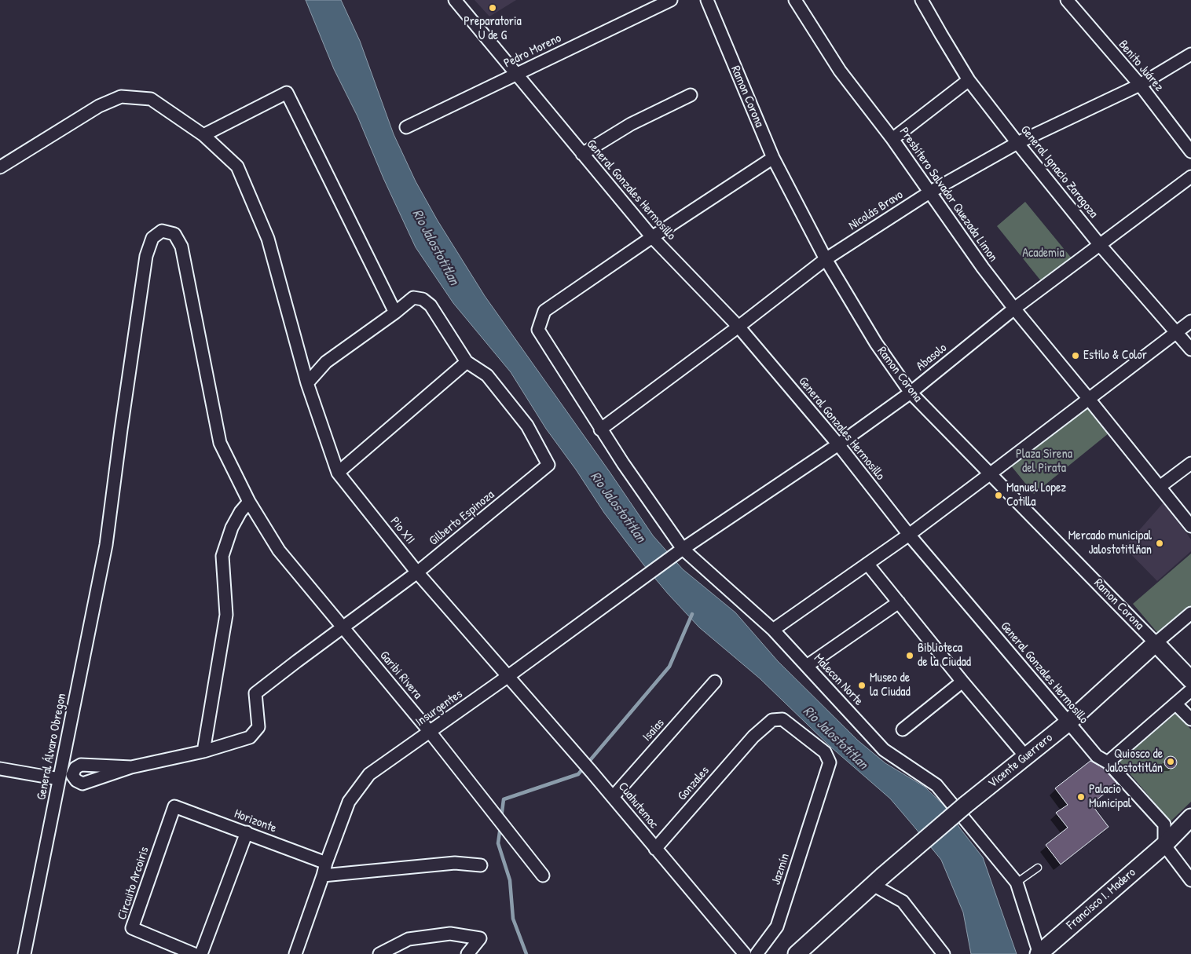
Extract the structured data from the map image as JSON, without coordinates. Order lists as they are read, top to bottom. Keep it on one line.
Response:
{"streets":{"street":["Pedro Moreno","Benito Juárez","Ramon Corona","General Ignacio Zaragoza","General Gonzales Hermosillo","Presbítero Salvador Quezada Limon","Nicolás Bravo","Abasolo","Gilberto Espinoza","Pio XII","Garibi Rivera","Malecon Norte","Insurgentes","Isaias","General Álvaro Obregon","Vicente Guerrero","Gonzales","Cuahutemoc","Horizonte","Jazmín","Circuito Arcoiris","Francisco I. Madero"]},"crossings":[["Pedro Moreno","General Gonzales Hermosillo"],["Benito Juárez","Nicolás Bravo"],["Ramon Corona","Nicolás Bravo"],["Ramon Corona","Abasolo"],["Ramon Corona","Malecon Norte"],["Ramon Corona","Vicente Guerrero"],["General Ignacio Zaragoza","Nicolás Bravo"],["General Ignacio Zaragoza","Abasolo"],["General Gonzales Hermosillo","Nicolás Bravo"],["General Gonzales Hermosillo","Abasolo"],["General Gonzales Hermosillo","Malecon Norte"],["General Gonzales Hermosillo","Vicente Guerrero"],["General Gonzales Hermosillo","Francisco I. Madero"],["Presbítero Salvador Quezada Limon","Nicolás Bravo"],["Presbítero Salvador Quezada Limon","Abasolo"],["Nicolás Bravo","Malecon Norte"],["Abasolo","Malecon Norte"],["Abasolo","Insurgentes"],["Gilberto Espinoza","Pio XII"],["Gilberto Espinoza","Garibi Rivera"],["Pio XII","Insurgentes"],["Pio XII","Cuahutemoc"],["Garibi Rivera","Insurgentes"],["Garibi Rivera","General Álvaro Obregon"],["Malecon Norte","Insurgentes"],["Malecon Norte","Francisco I. Madero"],["Insurgentes","Cuahutemoc"],["Insurgentes","Horizonte"],["Isaias","Cuahutemoc"],["Gonzales","Cuahutemoc"],["Gonzales","Jazmín"],["Horizonte","Circuito Arcoiris"]],"water":["Rio Jalostotitlan"],"parks":["Academia","Plaza Sirena del Pirata"],"places":["Preparatoria U de G","Estilo & Color","Manuel Lopez Cotilla","Mercado municipal Jalostotitlñan","Biblioteca de la Ciudad","Museo de la Ciudad","Quiosco de Jalostotitlán","Palacio Municipal"]}
